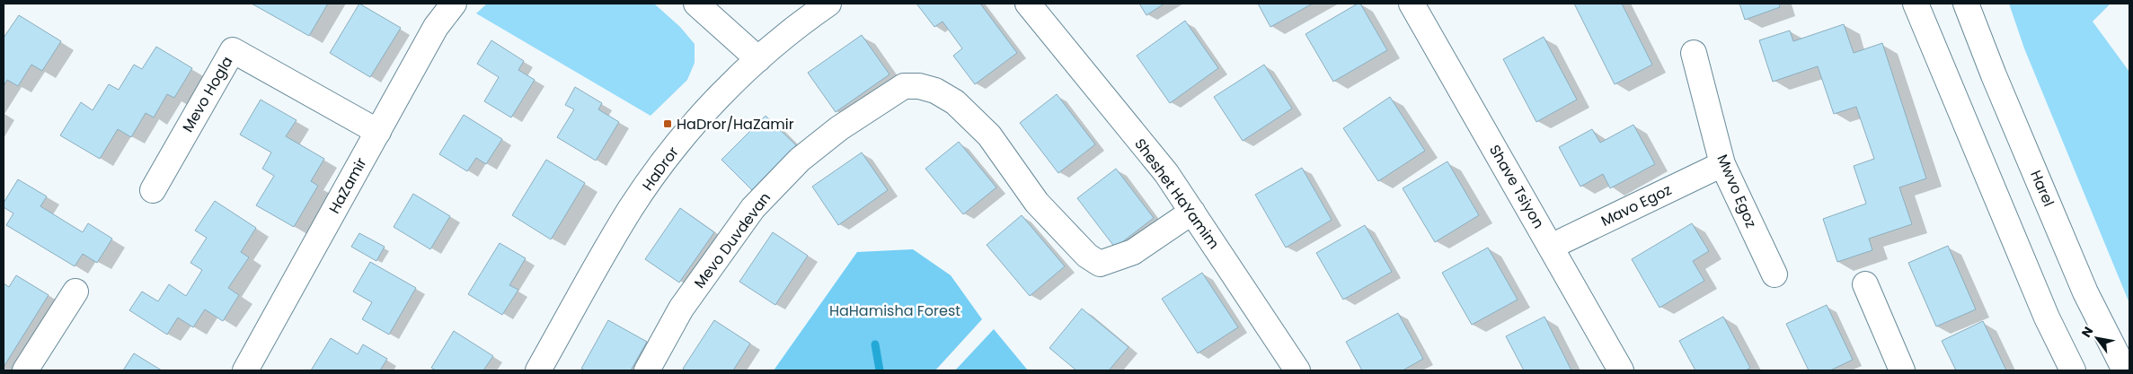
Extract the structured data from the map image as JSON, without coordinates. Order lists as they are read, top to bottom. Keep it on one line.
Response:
{"streets":{"street":["Mevo Hogla","HaDror","HaZamir","Shave Tsiyon","Harel","Mwvo Egoz","Sheshet HaYamim","Mavo Egoz","Mevo Duvdevan"]},"crossings":[["Mevo Hogla","HaZamir"],["Shave Tsiyon","Mavo Egoz"],["Mwvo Egoz","Mavo Egoz"],["Sheshet HaYamim","Mevo Duvdevan"]],"parks":["HaHamisha Forest"],"places":{"transit":["HaDror/HaZamir"]},"north":"top left"}
